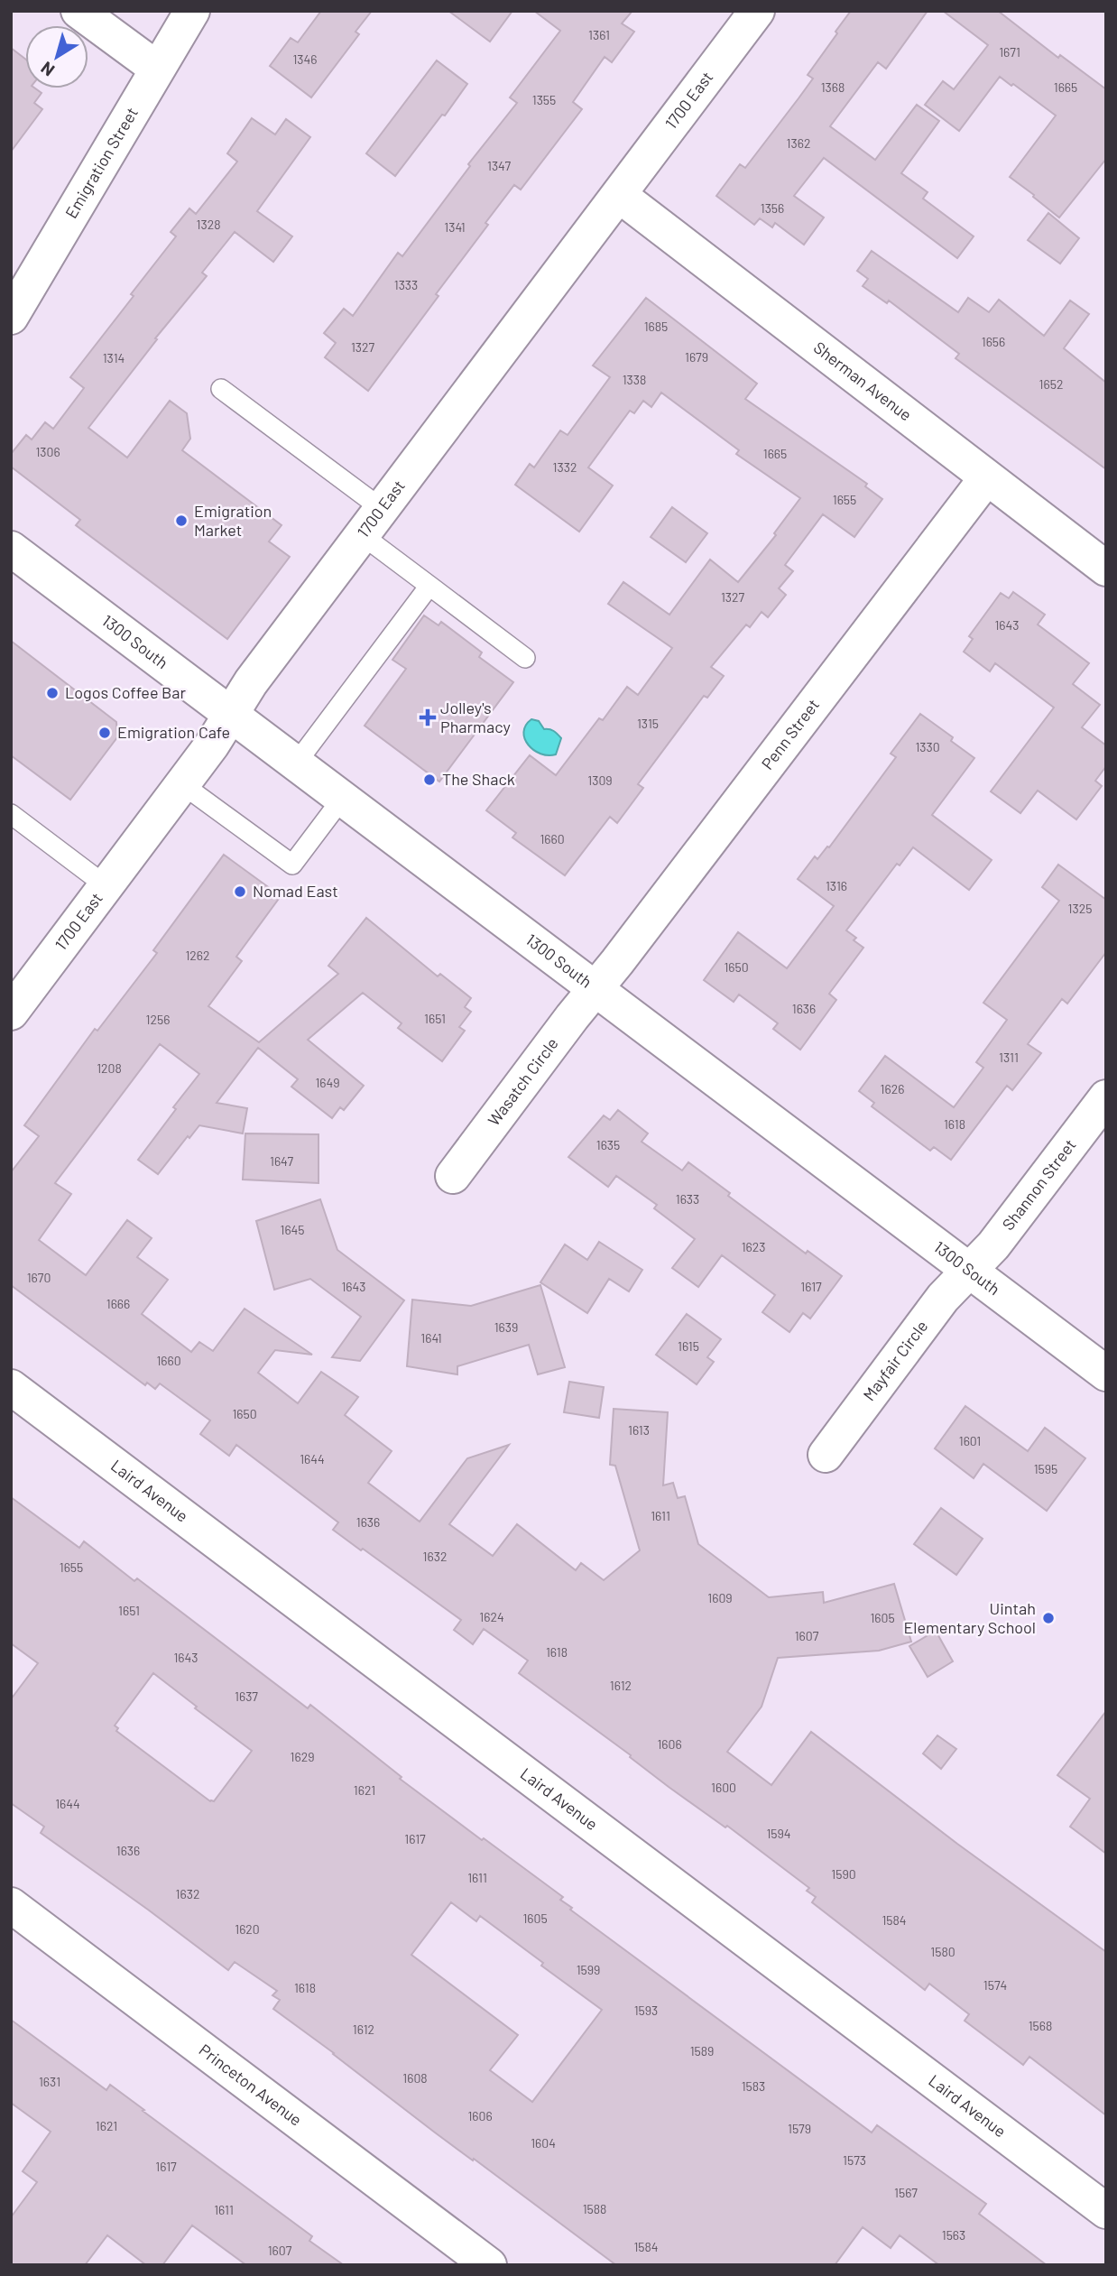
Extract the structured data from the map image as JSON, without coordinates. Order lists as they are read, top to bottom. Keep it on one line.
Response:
{"streets":{"street":["1700 East","Emigration Street","Sherman Avenue","1300 South","Penn Street","Wasatch Circle","Shannon Street","Mayfair Circle","Laird Avenue","Princeton Avenue"]},"crossings":[["1700 East","Sherman Avenue"],["1700 East","1300 South"],["Sherman Avenue","Penn Street"],["1300 South","Penn Street"],["1300 South","Wasatch Circle"],["1300 South","Shannon Street"],["1300 South","Mayfair Circle"],["Penn Street","Wasatch Circle"],["Shannon Street","Mayfair Circle"]],"places":{"other":["Emigration Market","Logos Coffee Bar","Emigration Cafe","The Shack","Nomad East","Uintah Elementary School"],"health":["Jolley's Pharmacy"]},"house_numbers":["1361","1671","1346","1368","1665","1355","1362","1347","1356","1328","1341","1333","1685","1656","1327","1679","1314","1338","1652","1306","1665","1332","1655","1327","1643","1315","1330","1309","1660","1316","1325","1262","1650","1636","1651","1256","1311","1208","1649","1626","1618","1635","1647","1633","1645","1623","1670","1643","1617","1666","1639","1641","1615","1660","1650","1613","1601","1644","1595","1611","1636","1632","1655","1609","1651","1624","1605","1607","1618","1643","1612","1637","1606","1629","1600","1621","1644","1594","1617","1636","1590","1611","1632","1605","1584","1620","1580","1599","1574","1618","1593","1568","1612","1589","1608","1631","1583","1606","1621","1579","1604","1573","1617","1567","1588","1611","1563","1584","1607"],"north":"bottom left"}
